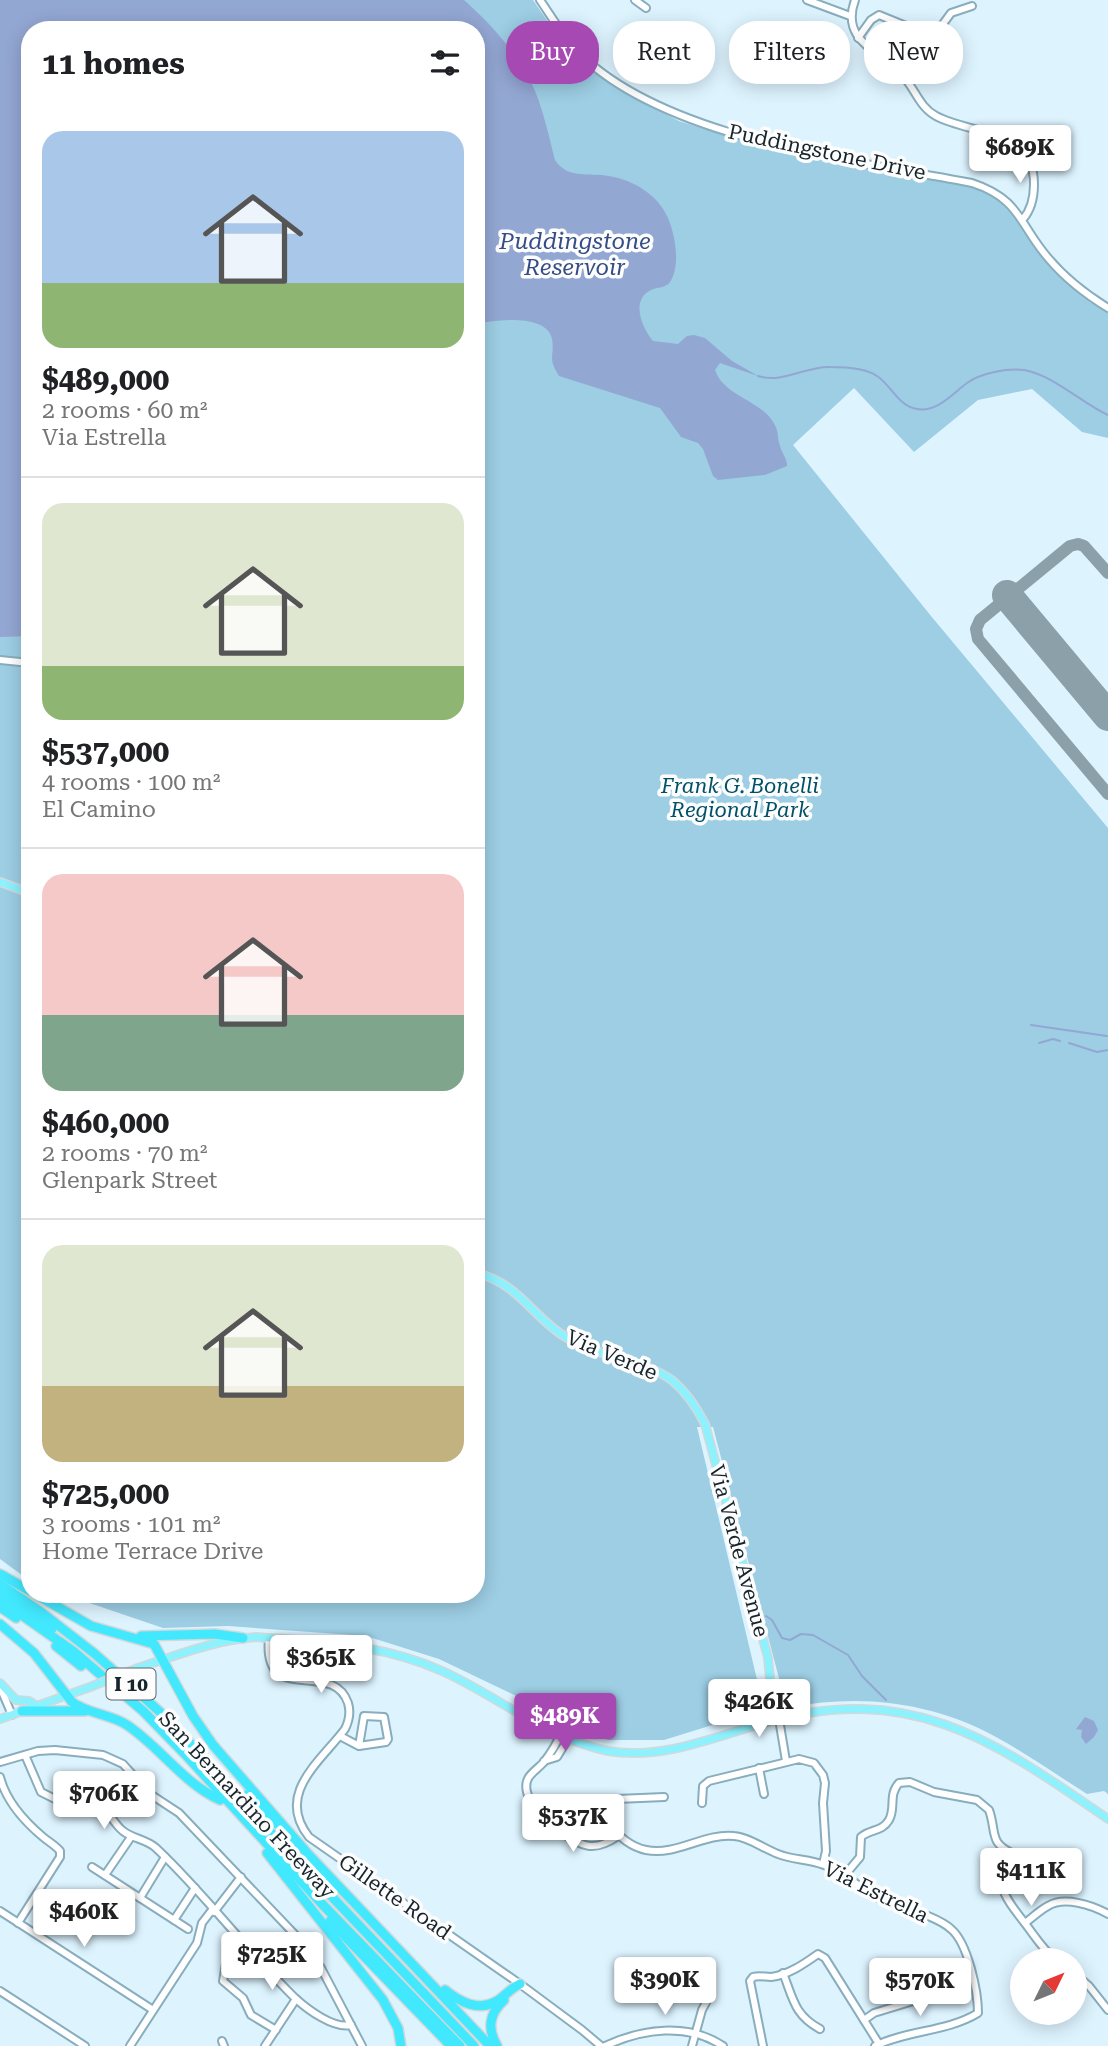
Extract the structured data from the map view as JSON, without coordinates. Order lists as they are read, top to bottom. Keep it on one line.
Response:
{"streets":{"highway":["I 10","San Bernardino Freeway"],"main road":["Via Verde","Via Verde Avenue"],"street":["Puddingstone Drive","Via Estrella","Gillette Road"]},"crossings":[["Via Verde","Via Verde Avenue"]],"water":["Puddingstone Reservoir"],"parks":["Frank G. Bonelli Regional Park"],"north":"top right","page":{"chip":["Buy","Rent","Filters","New"],"heading":"11 homes","list":[{"name":"$489,000","note":"2 rooms · 60 m² · Via Estrella"},{"name":"$537,000","note":"4 rooms · 100 m² · El Camino"},{"name":"$460,000","note":"2 rooms · 70 m² · Glenpark Street"},{"name":"$725,000","note":"3 rooms · 101 m² · Home Terrace Drive"}],"price":["$689K","$365K","$426K","$489K","$706K","$537K","$411K","$460K","$725K","$390K","$570K"]}}
